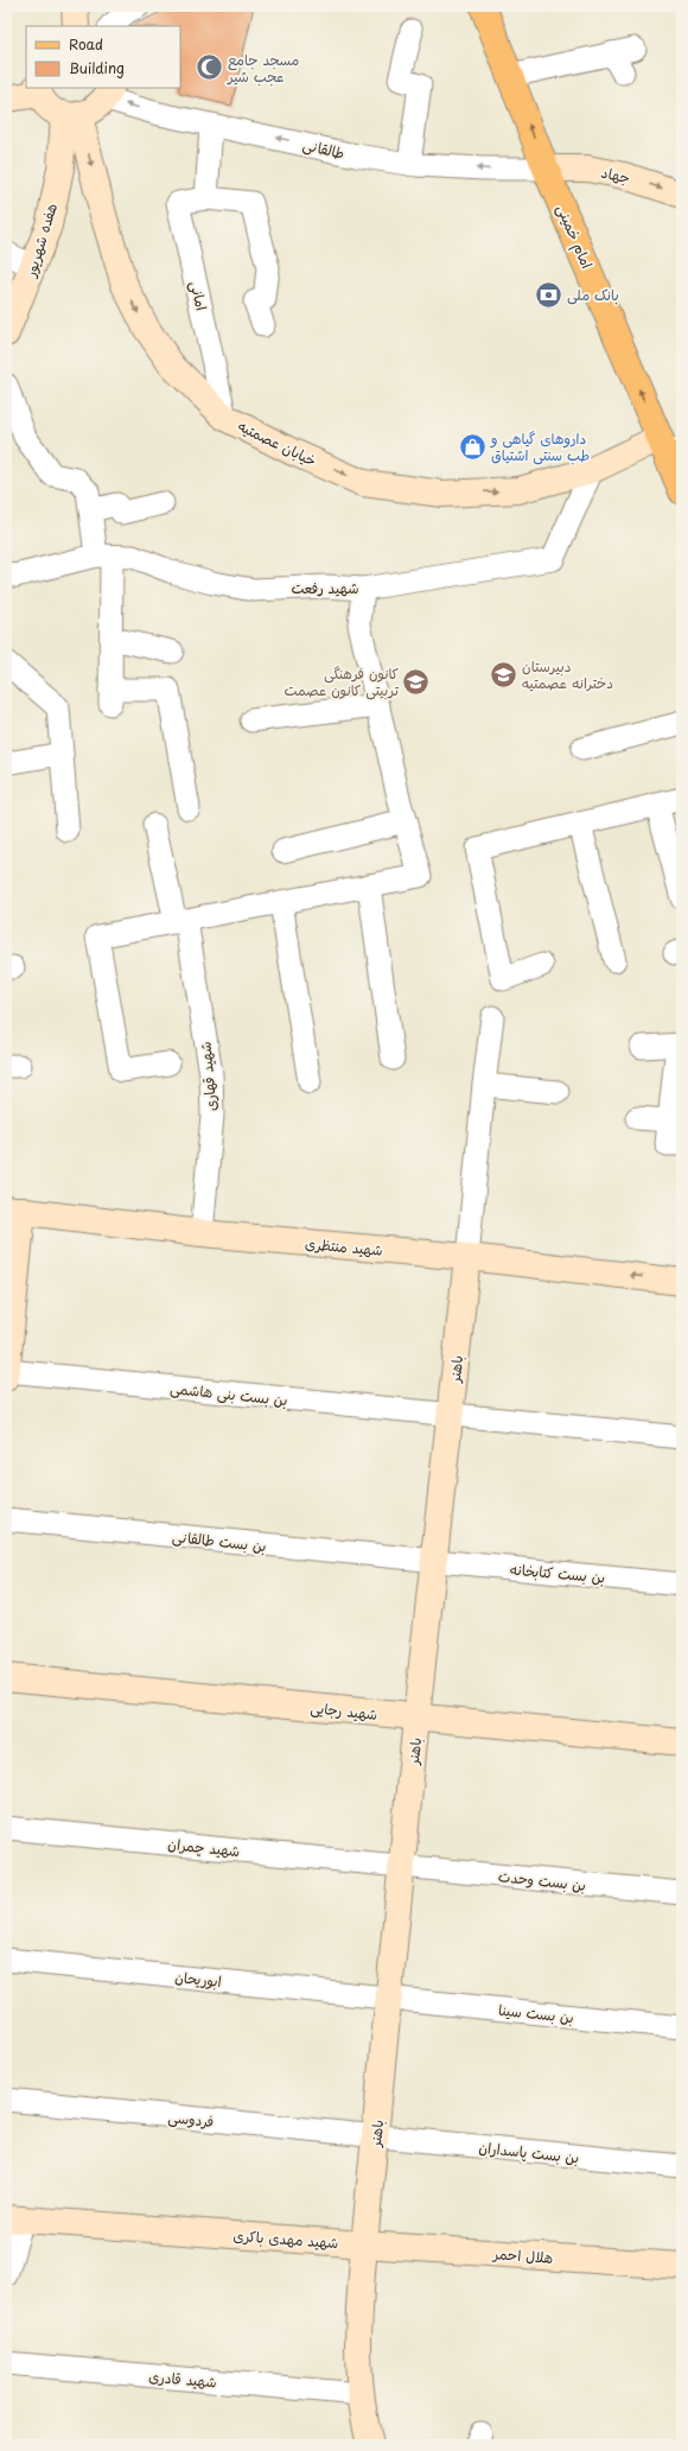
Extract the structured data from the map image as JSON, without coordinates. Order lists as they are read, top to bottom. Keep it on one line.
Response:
{"streets":{"main road":["امام خمینی"],"street":["طالقانی","جهاد","هفده شهریور","امانی","خیابان عصمتیه","شهید رفعت","شهید قهاری","شهید منتظری","باهنر","بن بست بنی هاشمی","بن بست طالقانی","بن بست کتابخانه","شهید رجایی","شهید چمران","بن بست وحدت","ابوریحان","بن بست سینا","فردوسی","بن بست پاسداران","شهید مهدی باکری","هلال احمر","شهید قادری"]},"crossings":[["طالقانی","جهاد"],["طالقانی","امام خمینی"],["جهاد","امام خمینی"],["امام خمینی","خیابان عصمتیه"],["هفده شهریور","خیابان عصمتیه"],["امانی","خیابان عصمتیه"],["خیابان عصمتیه","شهید رفعت"],["شهید قهاری","شهید منتظری"],["شهید منتظری","باهنر"],["باهنر","بن بست بنی هاشمی"],["باهنر","بن بست طالقانی"],["باهنر","بن بست کتابخانه"],["باهنر","شهید رجایی"],["باهنر","شهید چمران"],["باهنر","بن بست وحدت"],["باهنر","ابوریحان"],["باهنر","بن بست سینا"],["باهنر","فردوسی"],["باهنر","بن بست پاسداران"],["باهنر","شهید مهدی باکری"],["باهنر","هلال احمر"],["بن بست طالقانی","بن بست کتابخانه"],["شهید چمران","بن بست وحدت"],["ابوریحان","بن بست سینا"],["فردوسی","بن بست پاسداران"],["شهید مهدی باکری","هلال احمر"]],"one_way":["طالقانی","جهاد","امام خمینی","خیابان عصمتیه"],"places":{"mosque":["مسجد جامع عجب شیر"],"bank":["بانک ملی"],"shop":["داروهای گیاهی و طب سنتی اشتیاق"],"school or university":["دبیرستان دخترانه عصمتیه","کانون فرهنگی تربیتی کانون عصمت"]},"legend":["Road","Building"]}
